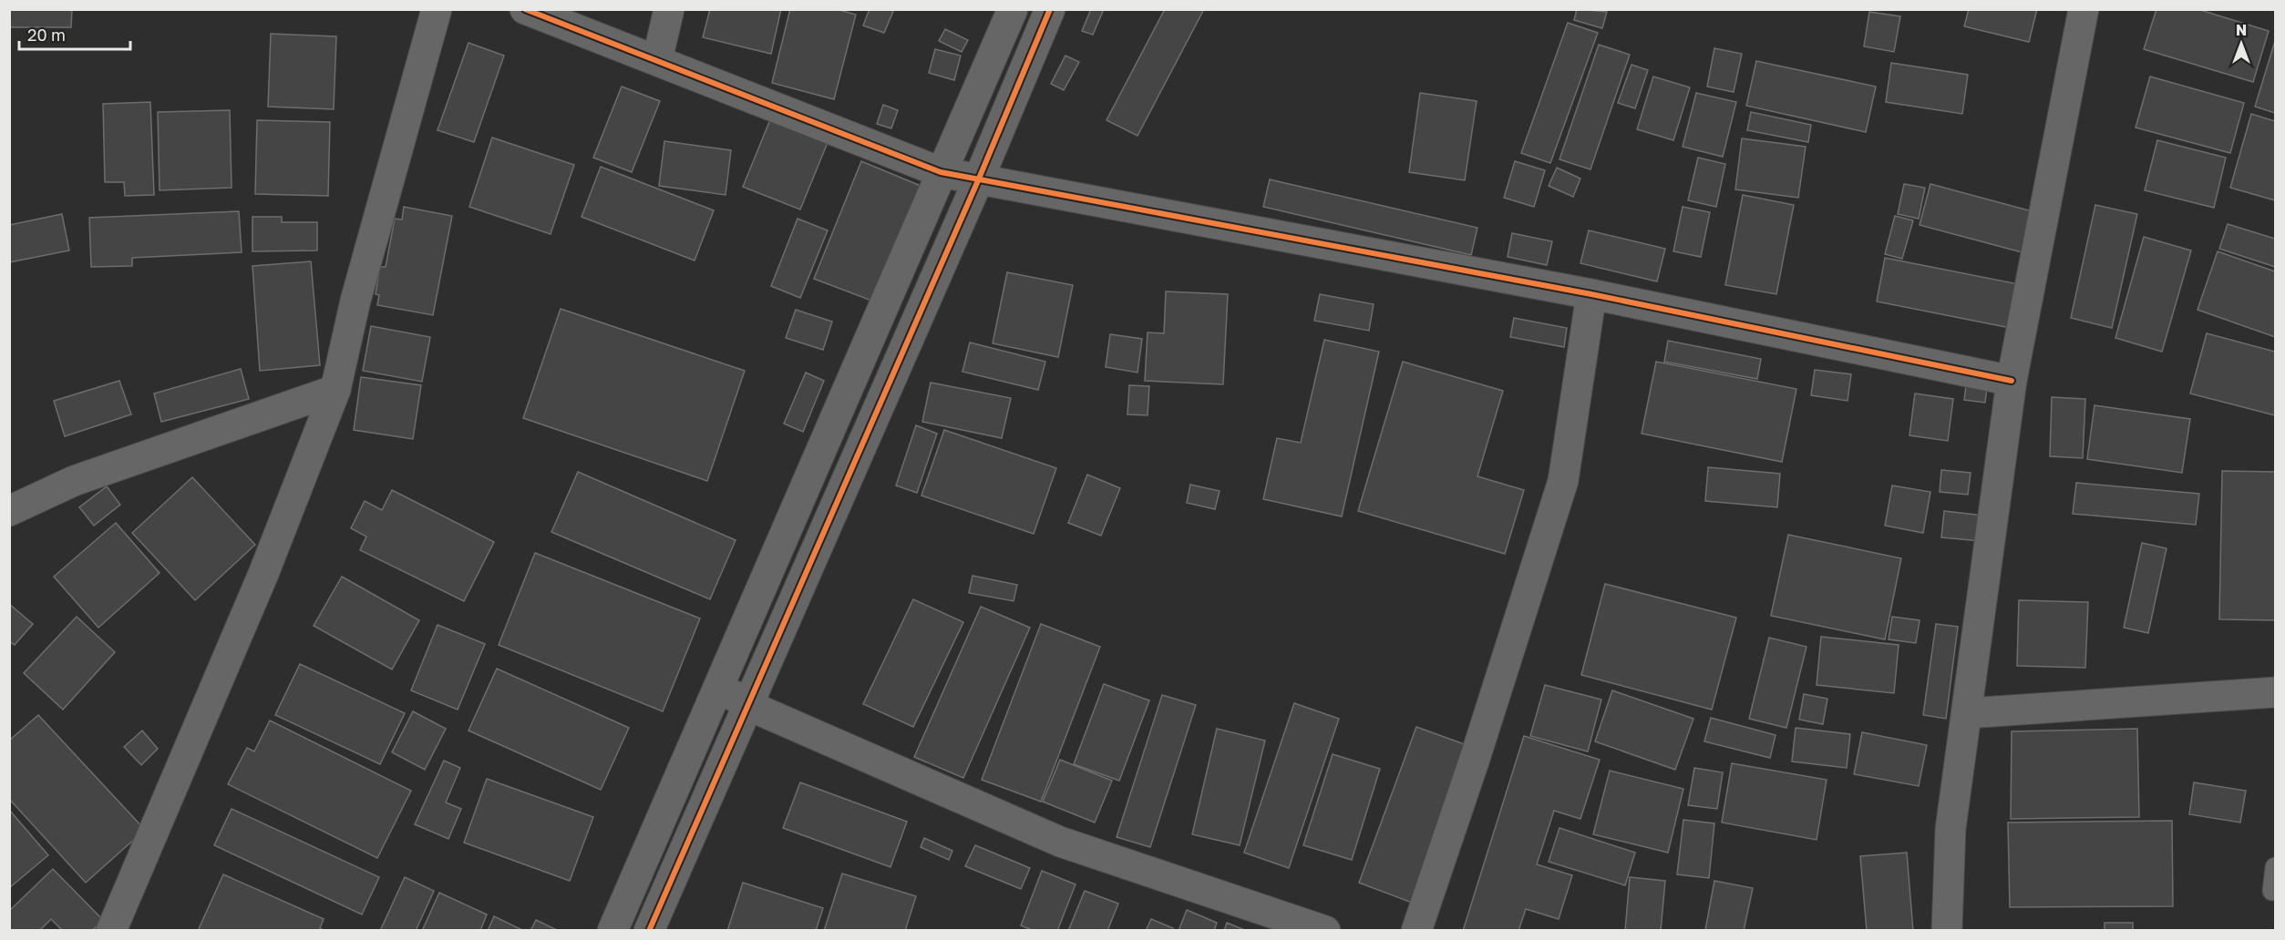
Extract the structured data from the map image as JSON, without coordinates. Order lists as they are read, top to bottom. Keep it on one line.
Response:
{"scale_bar":"20 m","north":"top"}
